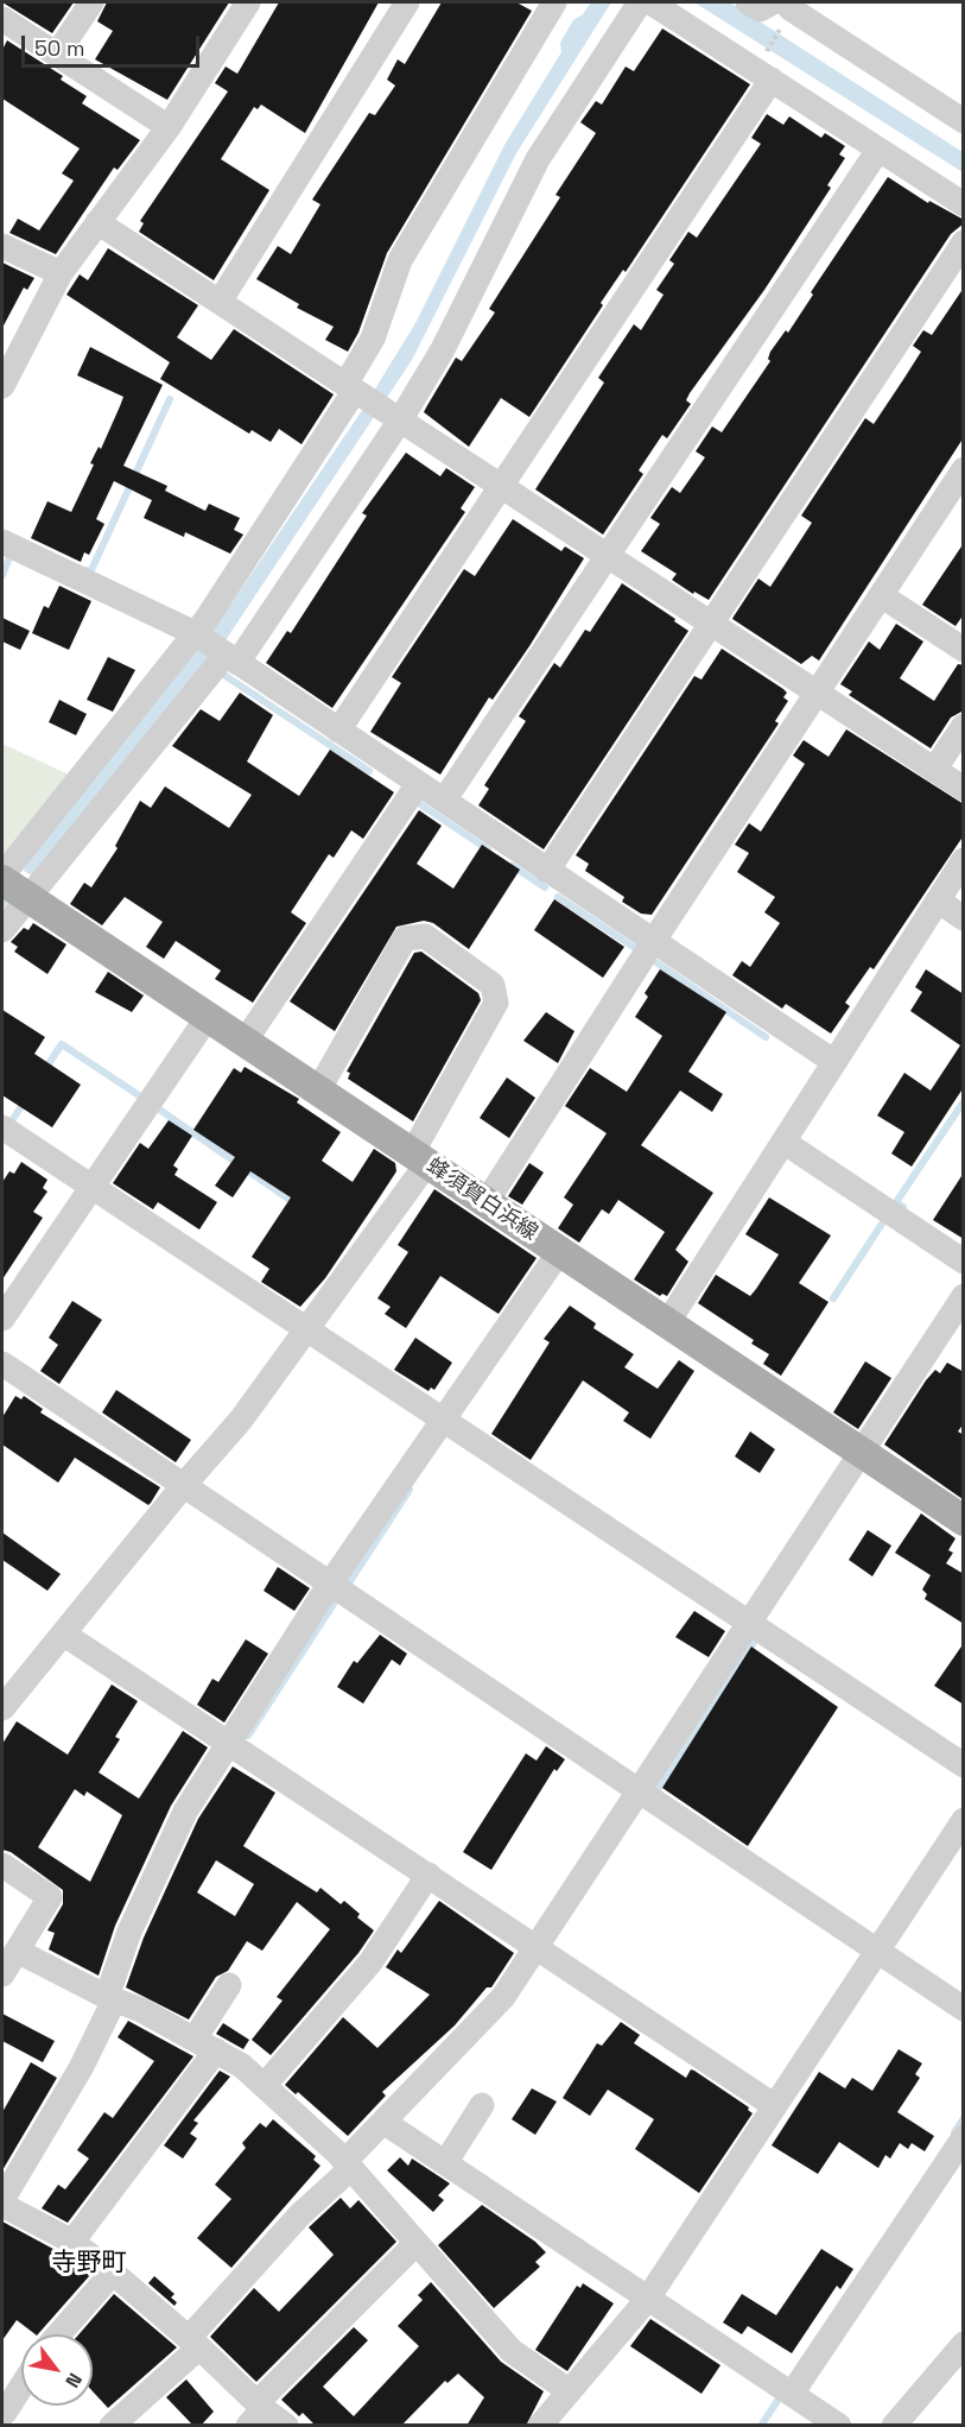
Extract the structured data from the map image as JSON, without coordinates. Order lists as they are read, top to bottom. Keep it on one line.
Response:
{"streets":{"main road":["蜂須賀白浜線"]},"districts":["寺野町"],"scale_bar":"50 m","north":"bottom right"}
